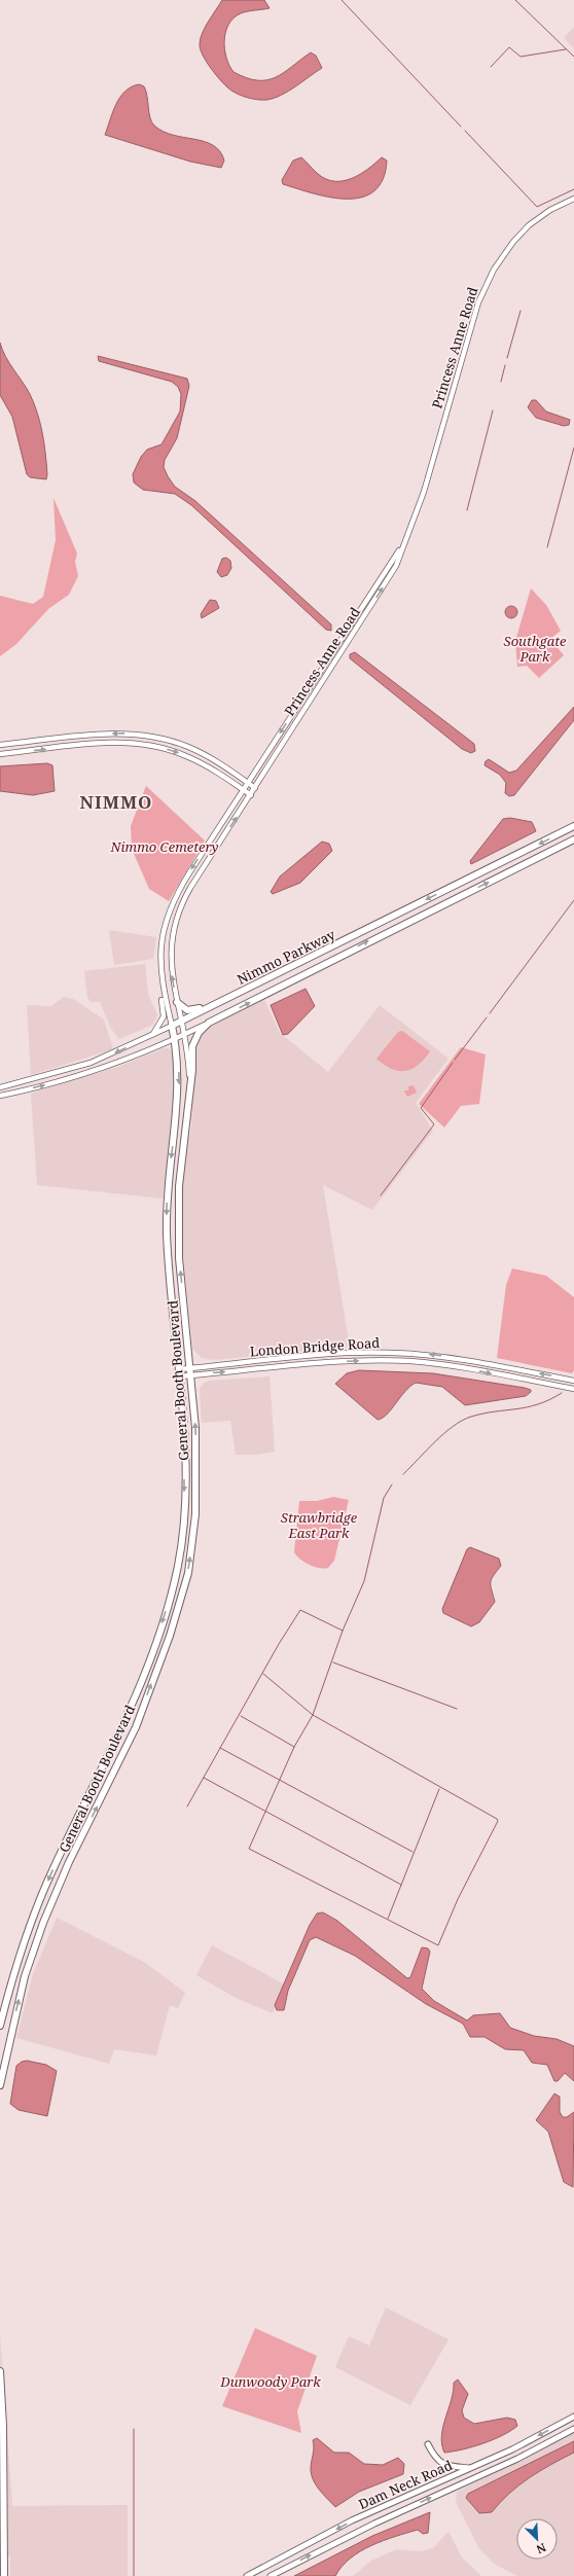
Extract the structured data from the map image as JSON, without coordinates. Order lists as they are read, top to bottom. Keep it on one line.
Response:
{"streets":{"highway":["Nimmo Parkway","General Booth Boulevard"],"main road":["Princess Anne Road","London Bridge Road","Dam Neck Road"]},"crossings":[["Princess Anne Road","General Booth Boulevard"],["Nimmo Parkway","General Booth Boulevard"],["London Bridge Road","General Booth Boulevard"]],"districts":["NIMMO"],"parks":["Southgate Park","Nimmo Cemetery","Strawbridge East Park","Dunwoody Park"],"north":"bottom right"}
